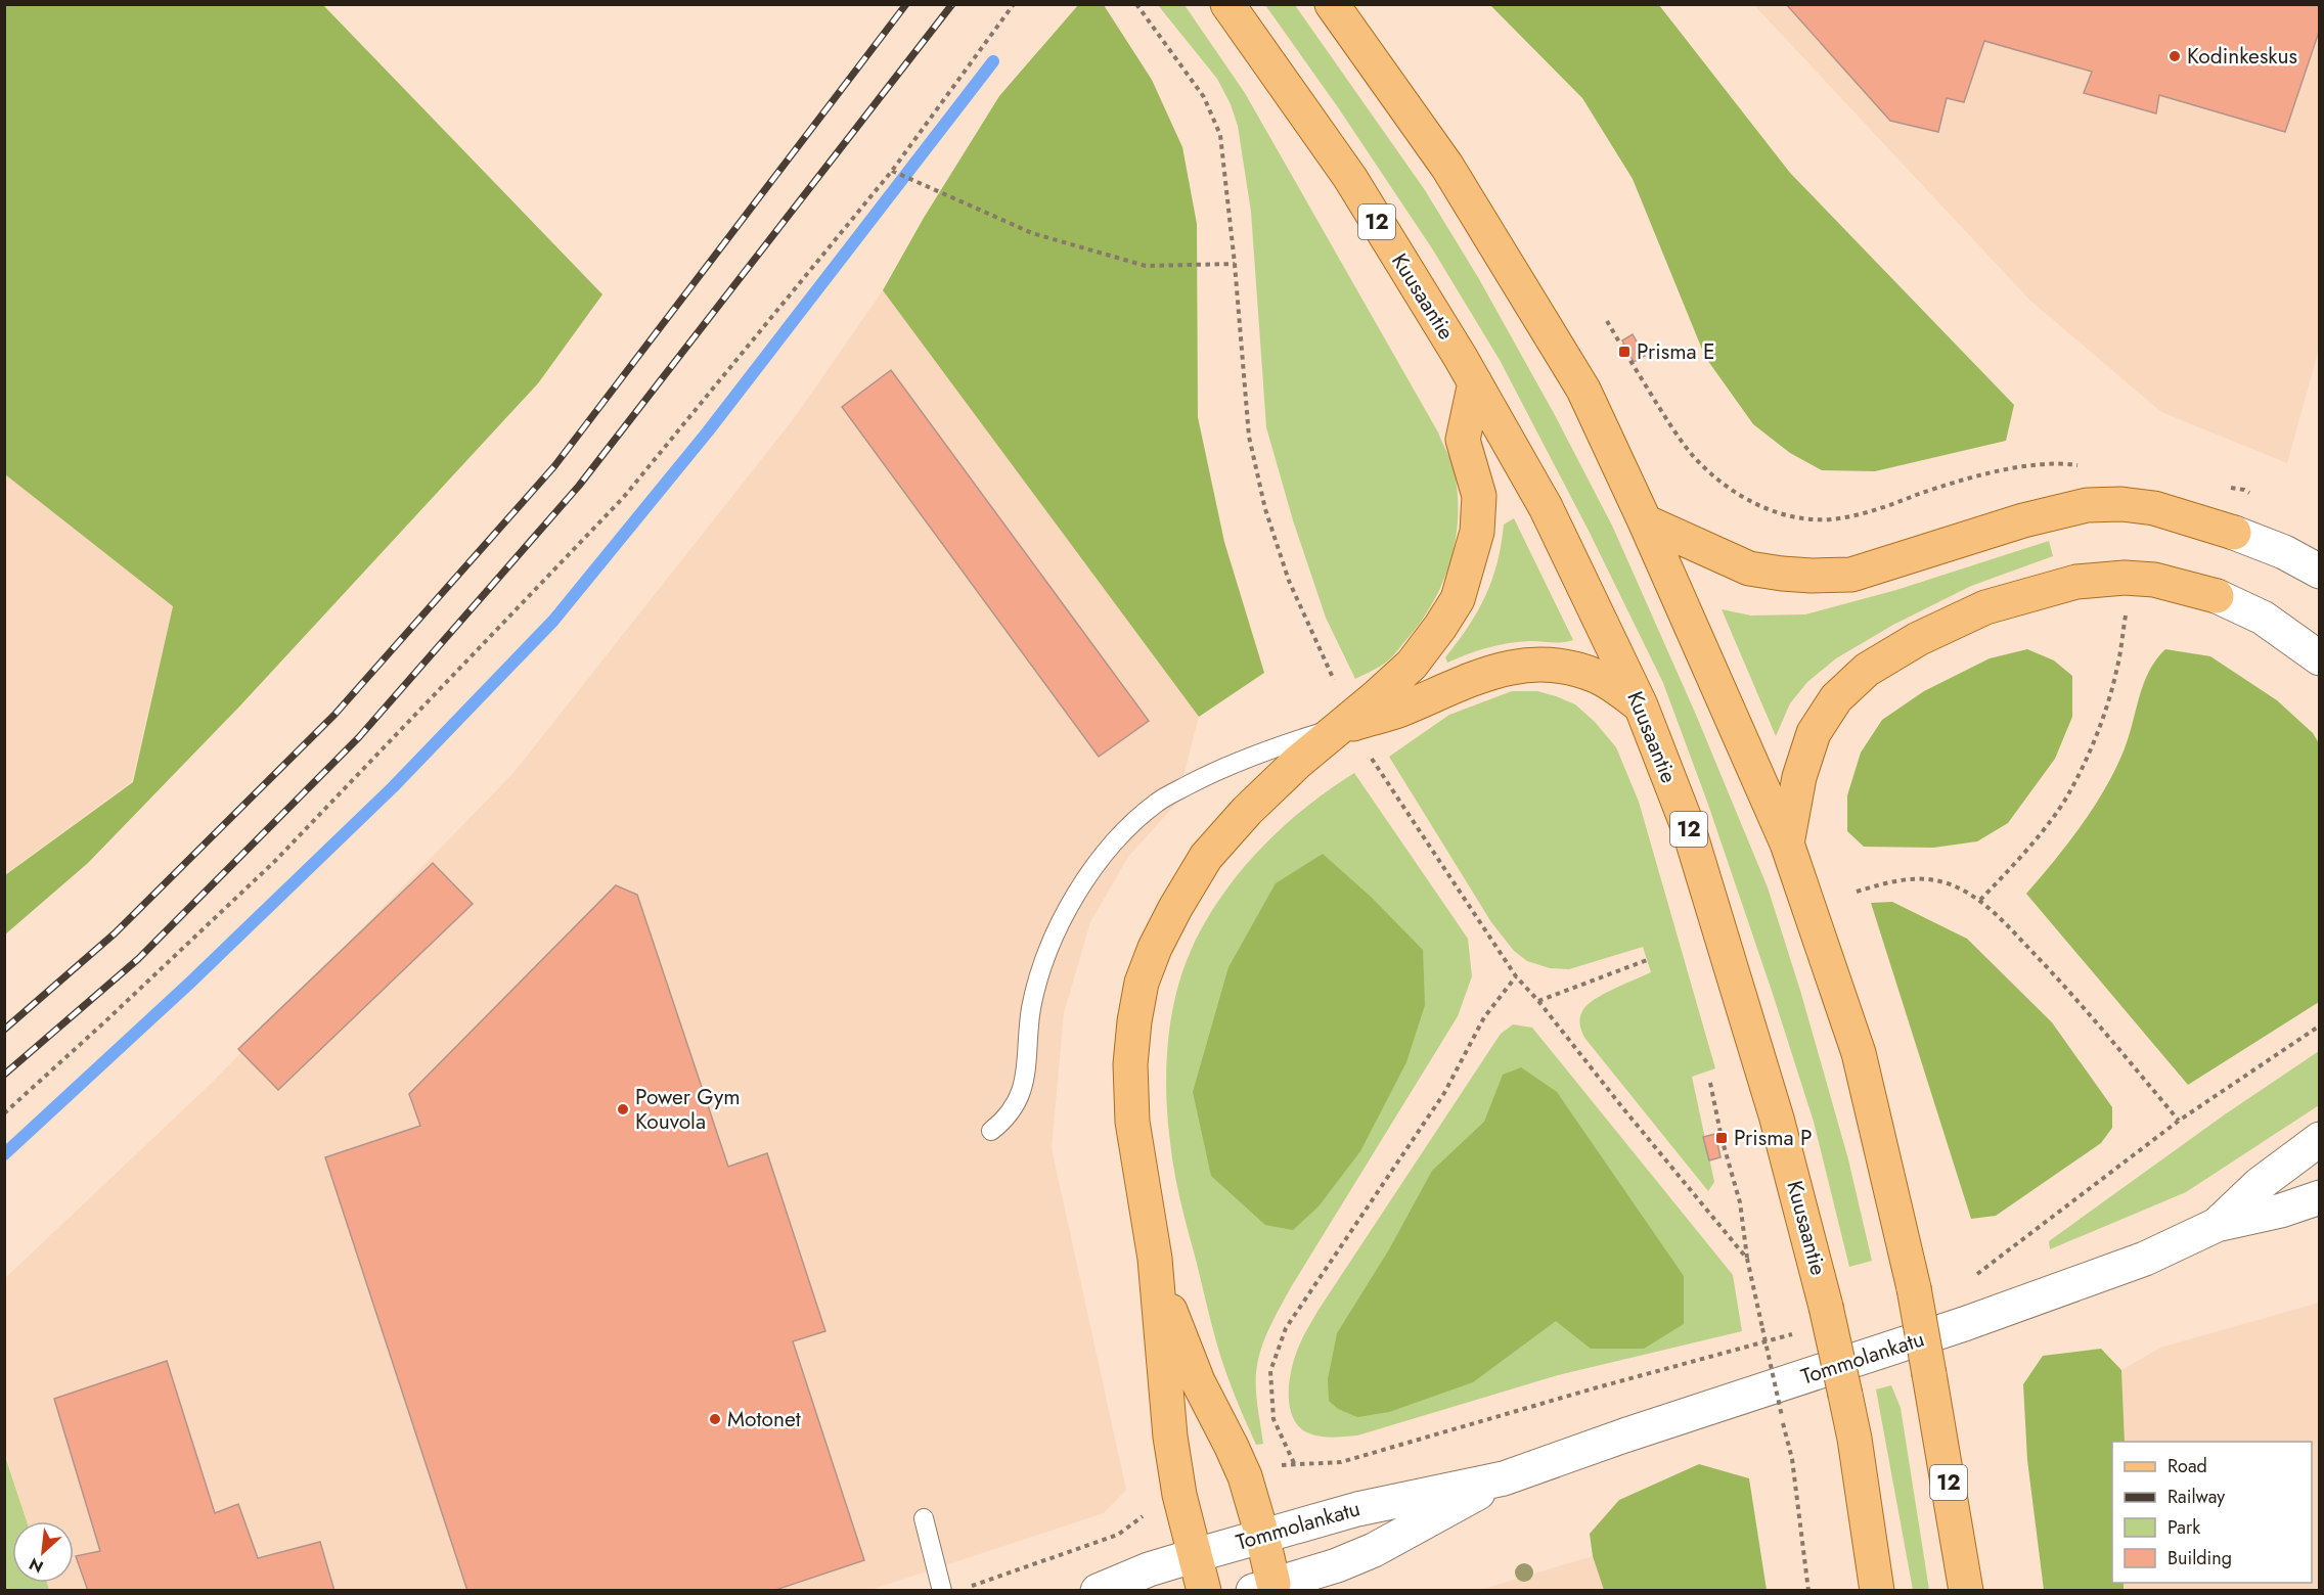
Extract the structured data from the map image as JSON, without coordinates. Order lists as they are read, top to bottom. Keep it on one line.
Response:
{"streets":{"main road":["12","Kuusaantie"],"street":["Tommolankatu"]},"places":{"other":["Kodinkeskus","Power Gym Kouvola","Motonet"],"transit":["Prisma E","Prisma P"]},"legend":["Road","Railway","Park","Building"],"north":"bottom left"}
